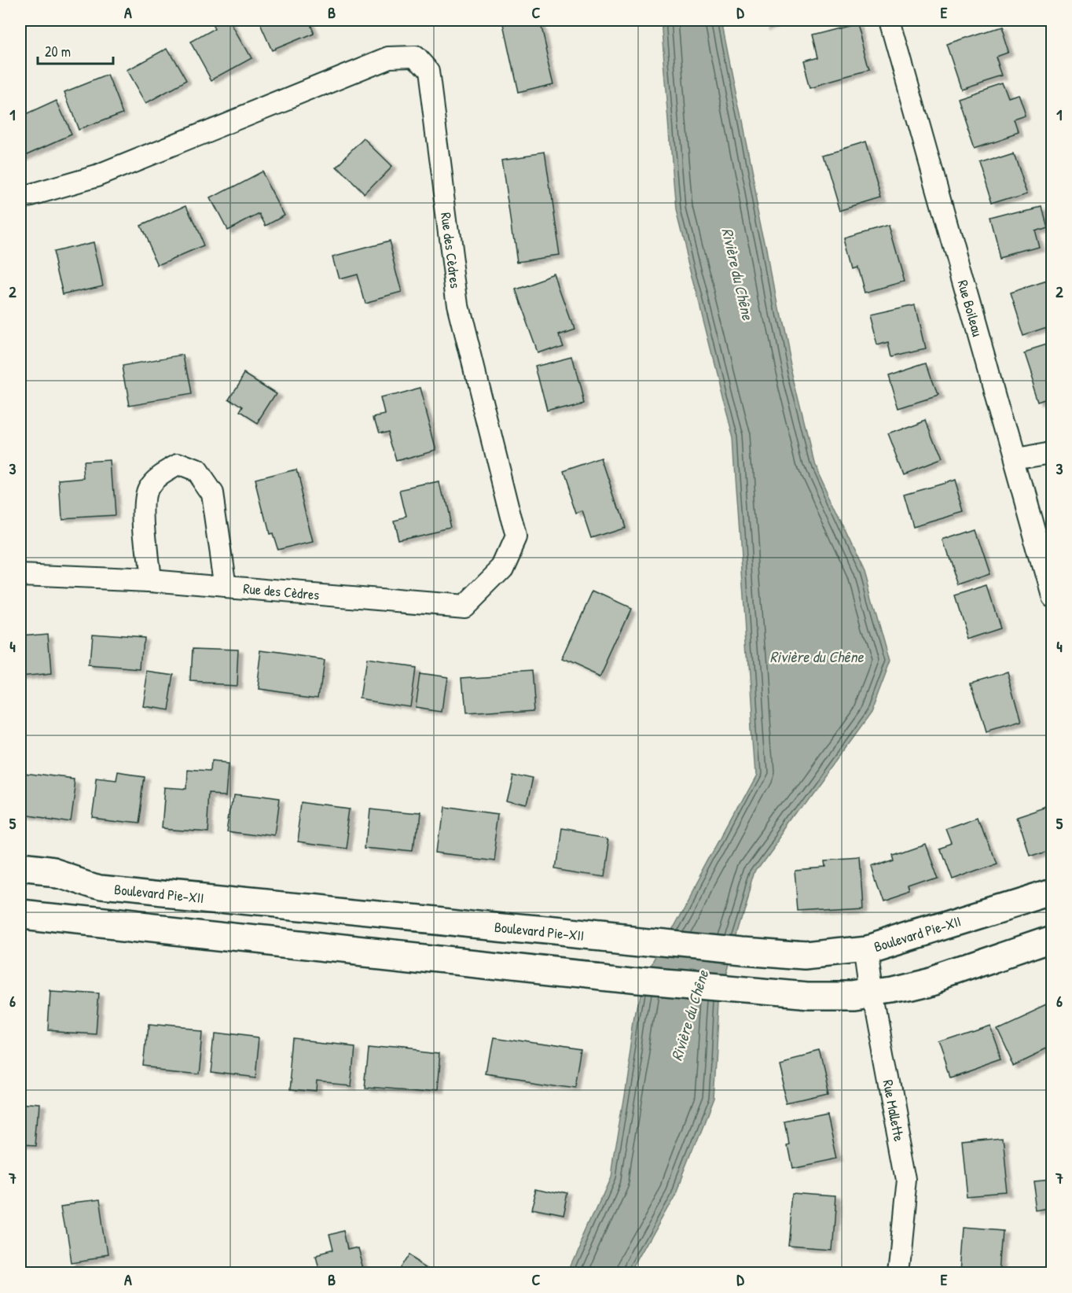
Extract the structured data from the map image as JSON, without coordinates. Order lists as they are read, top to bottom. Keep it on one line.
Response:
{"streets":{"street":["Rue des Cèdres","Rue Boileau","Boulevard Pie-XII","Rue Mallette"]},"crossings":[["Boulevard Pie-XII","Rue Mallette"]],"water":["Rivière du Chêne"],"scale_bar":"20 m","grid":{"columns":["A","B","C","D","E"],"rows":["1","2","3","4","5","6","7"]}}
